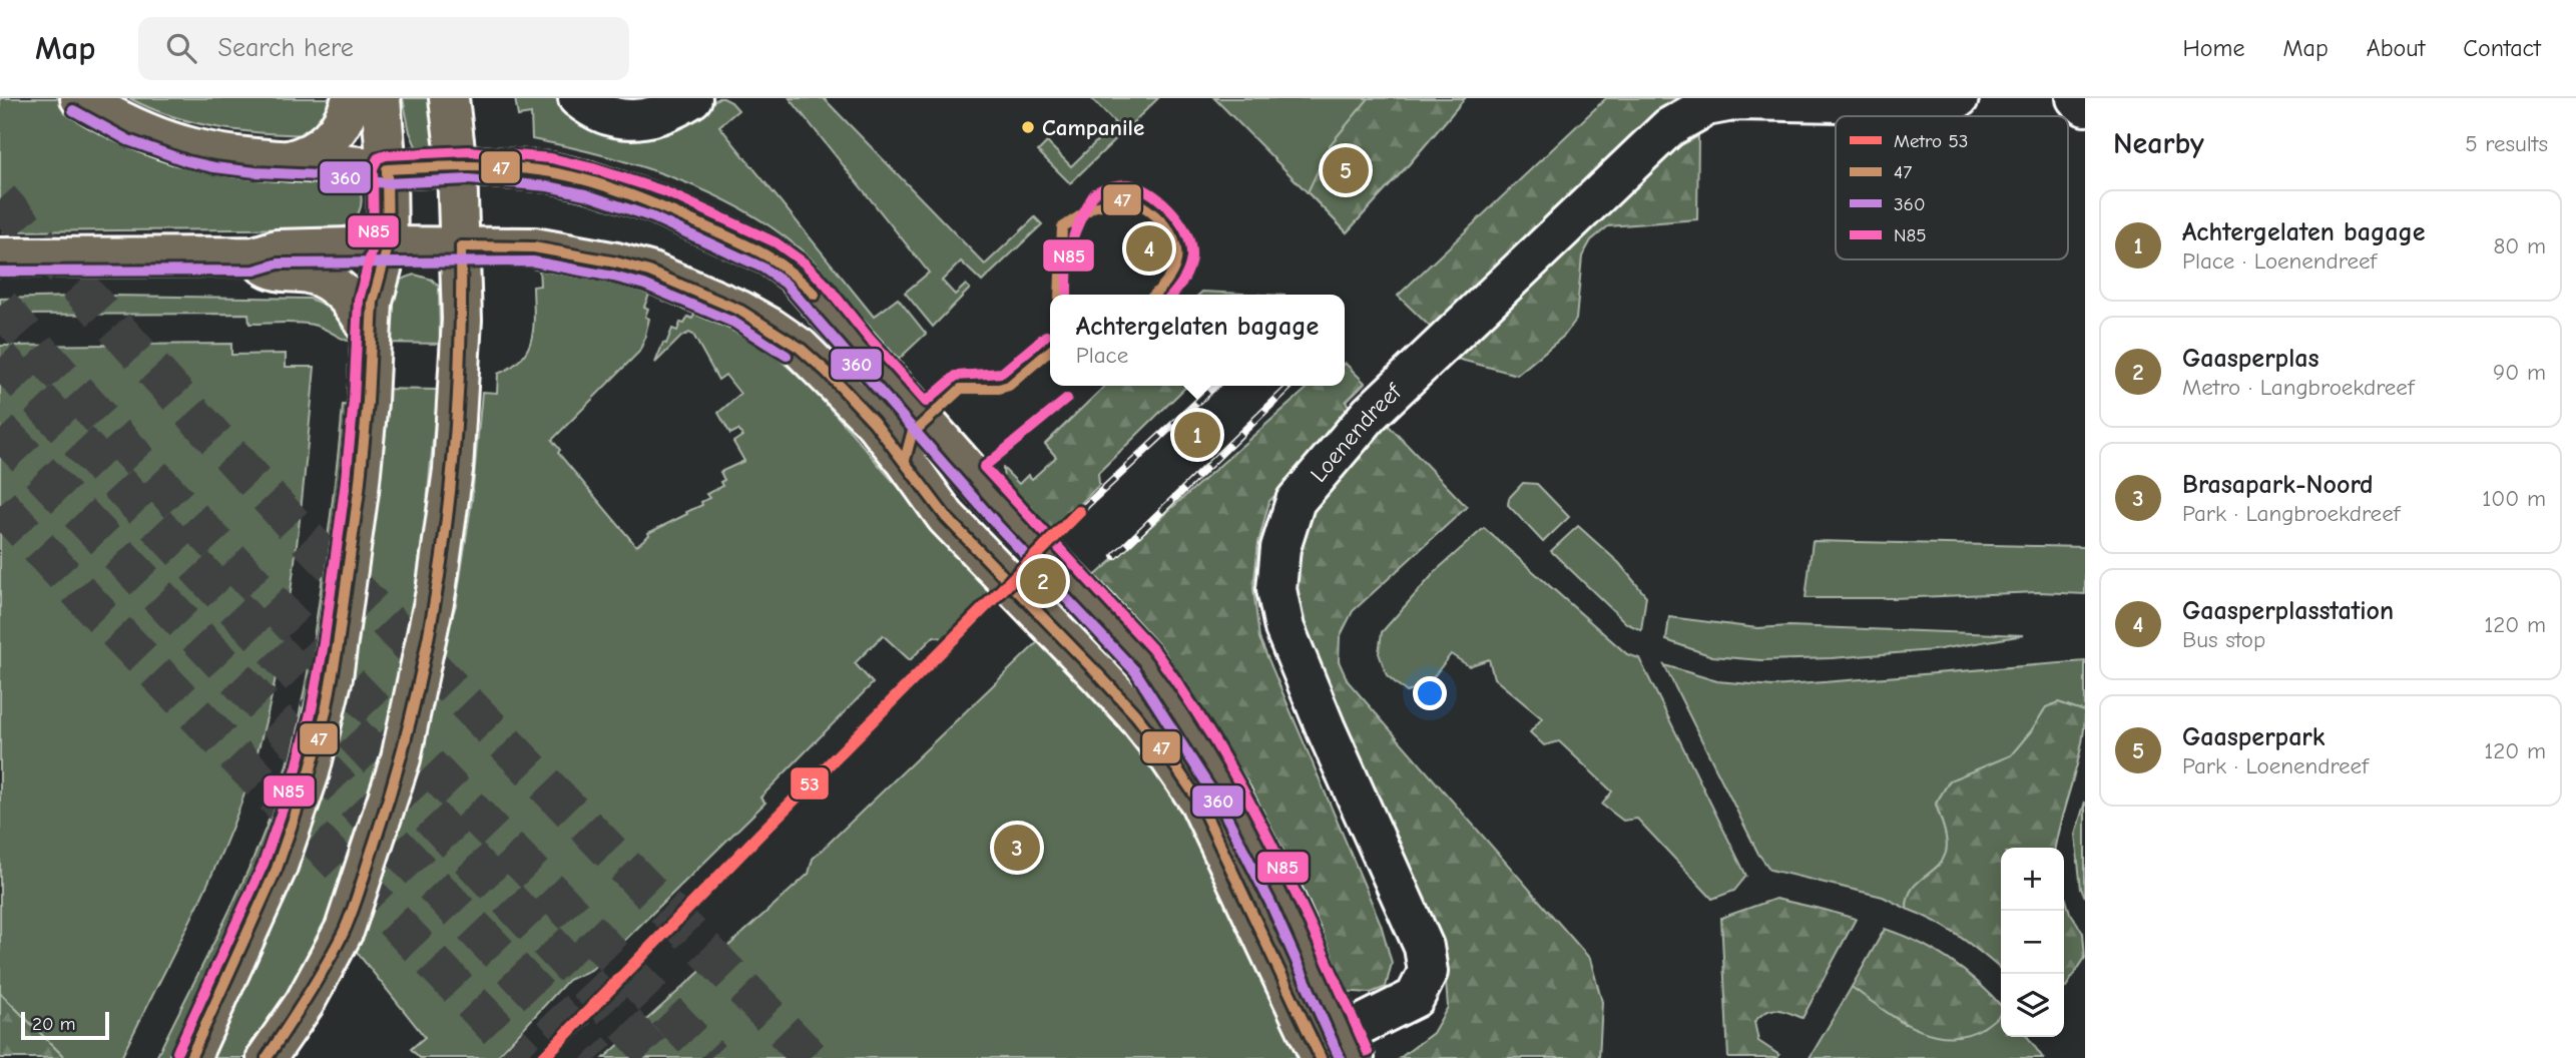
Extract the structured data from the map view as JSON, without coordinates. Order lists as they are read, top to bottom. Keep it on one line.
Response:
{"streets":{"street":["Loenendreef"]},"places":["Campanile"],"lines":["transit line 360","transit line N85","transit line 47","metro line 53"],"legend":["Metro 53","47","360","N85"],"scale_bar":"20 m","page":{"header":"Map","search":"Search here","nav":["Home","Map","About","Contact"],"heading":["Nearby","5 results"],"pins":["5","4","1","2","3"],"list":[{"mark":"1","name":"Achtergelaten bagage","note":"Place · Loenendreef","value":"80 m"},{"mark":"2","name":"Gaasperplas","note":"Metro · Langbroekdreef","value":"90 m"},{"mark":"3","name":"Brasapark-Noord","note":"Park · Langbroekdreef","value":"100 m"},{"mark":"4","name":"Gaasperplasstation","note":"Bus stop","value":"120 m"},{"mark":"5","name":"Gaasperpark","note":"Park · Loenendreef","value":"120 m"}],"popup":["Achtergelaten bagage","Place"],"map_buttons":["+","−"],"scale":"20 m"}}
